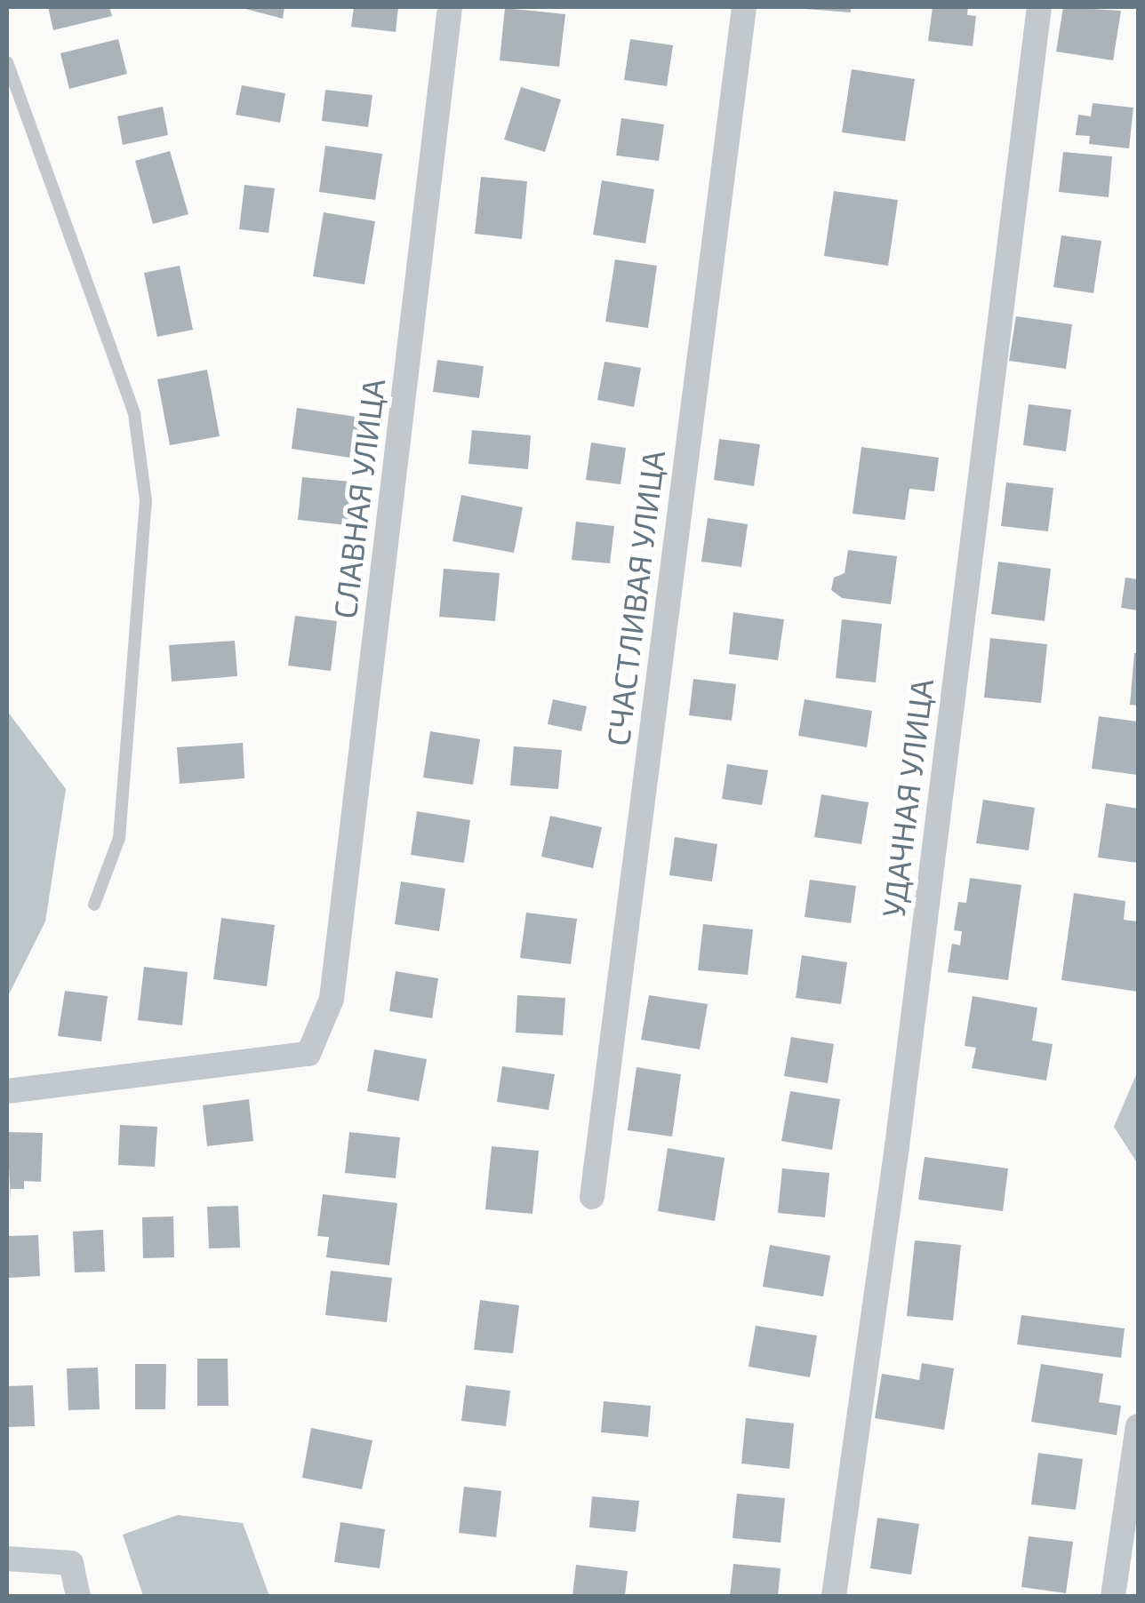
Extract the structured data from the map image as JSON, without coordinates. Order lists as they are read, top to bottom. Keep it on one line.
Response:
{"streets":{"street":["СЛАВНАЯ УЛИЦА","СЧАСТЛИВАЯ УЛИЦА","УДАЧНАЯ УЛИЦА"]}}
